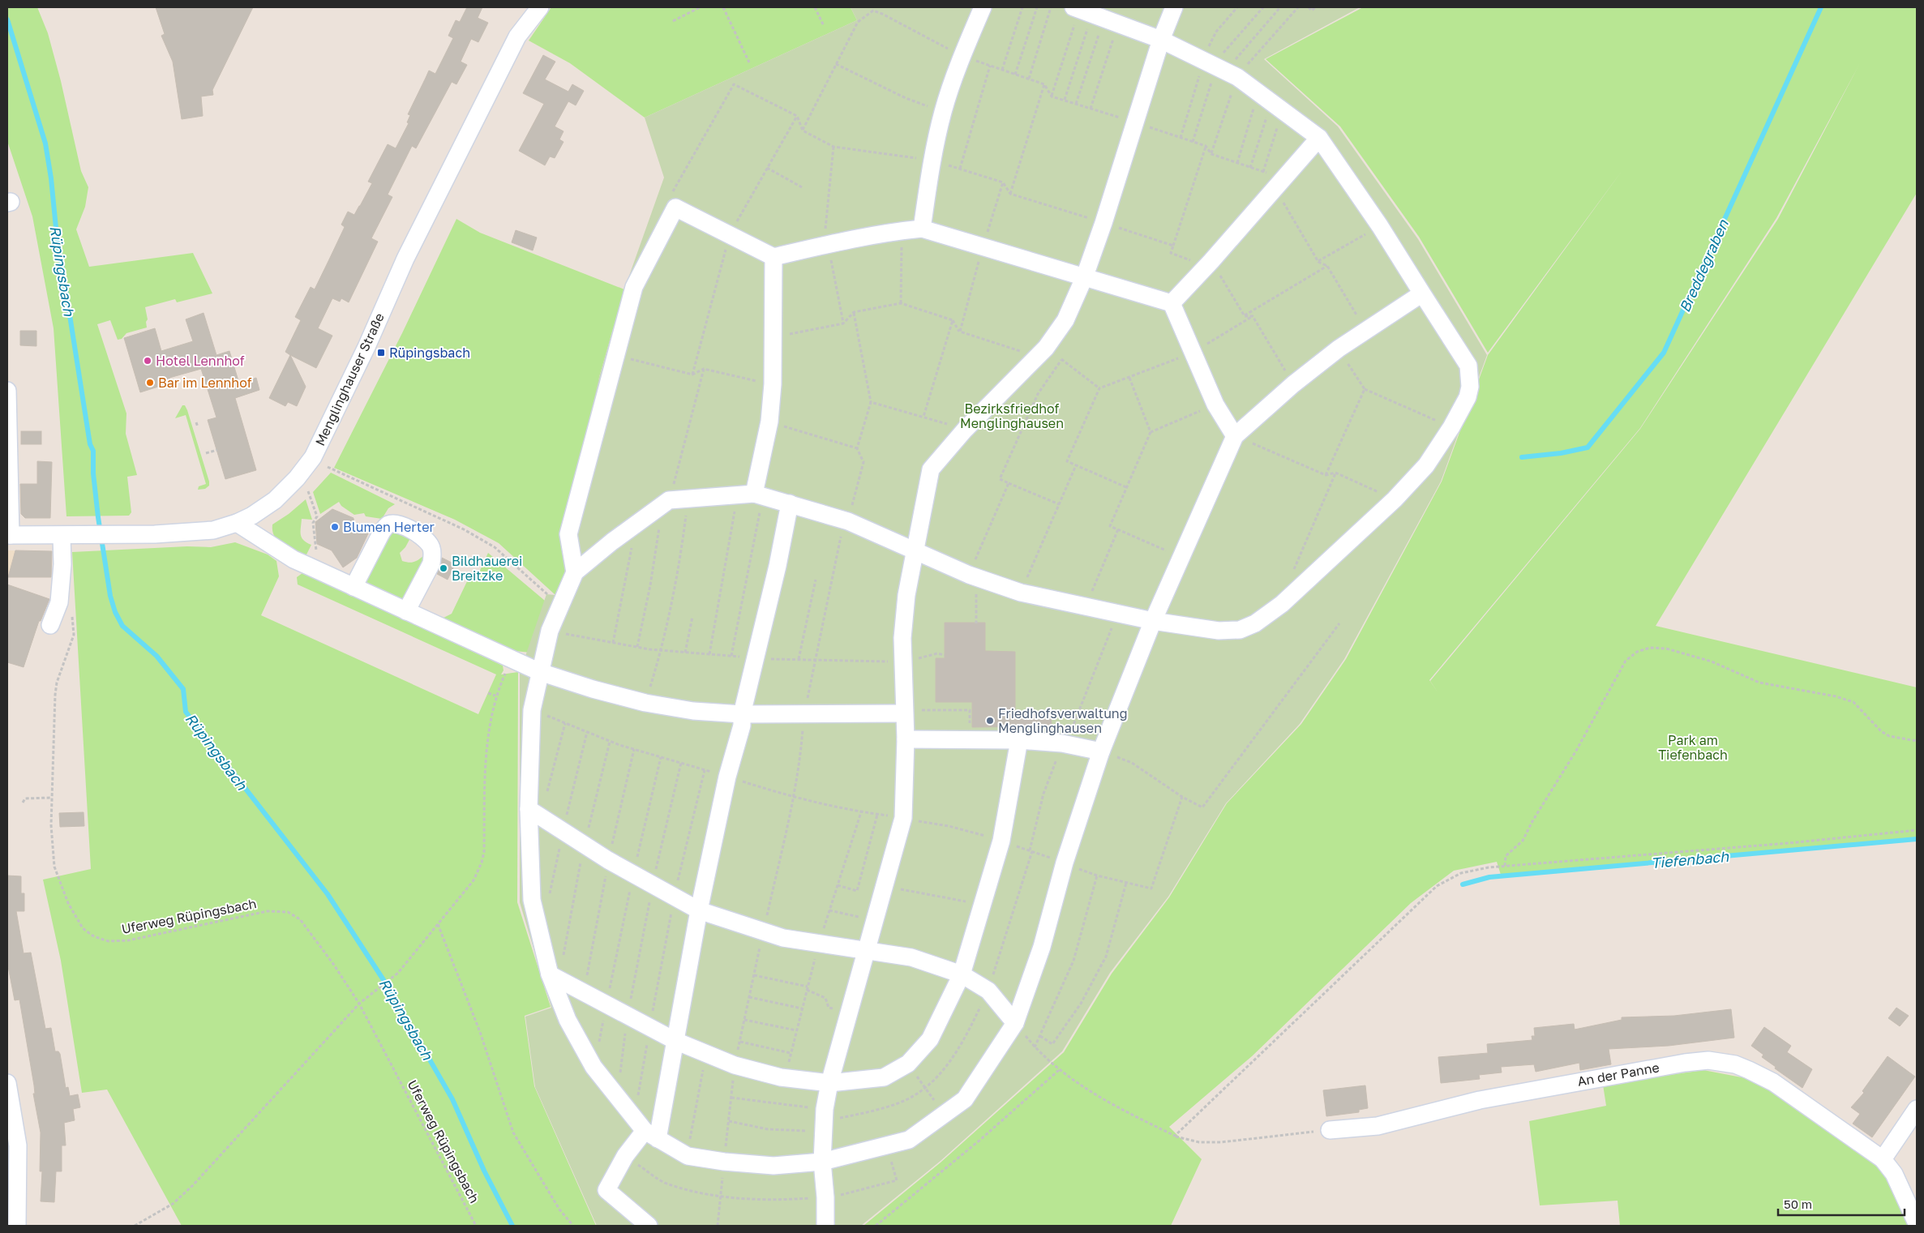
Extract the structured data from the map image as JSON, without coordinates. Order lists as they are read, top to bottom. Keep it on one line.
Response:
{"streets":{"street":["Menglinghauser Straße","An der Panne"],"path":["Uferweg Rüpingsbach"]},"water":["Breddegraben","Rüpingsbach","Tiefenbach"],"parks":["Bezirksfriedhof Menglinghausen","Park am Tiefenbach"],"places":{"transit":["Rüpingsbach"],"other":["Hotel Lennhof","Bar im Lennhof","Blumen Herter","Bildhauerei Breitzke","Friedhofsverwaltung Menglinghausen"]},"scale_bar":"50 m"}
